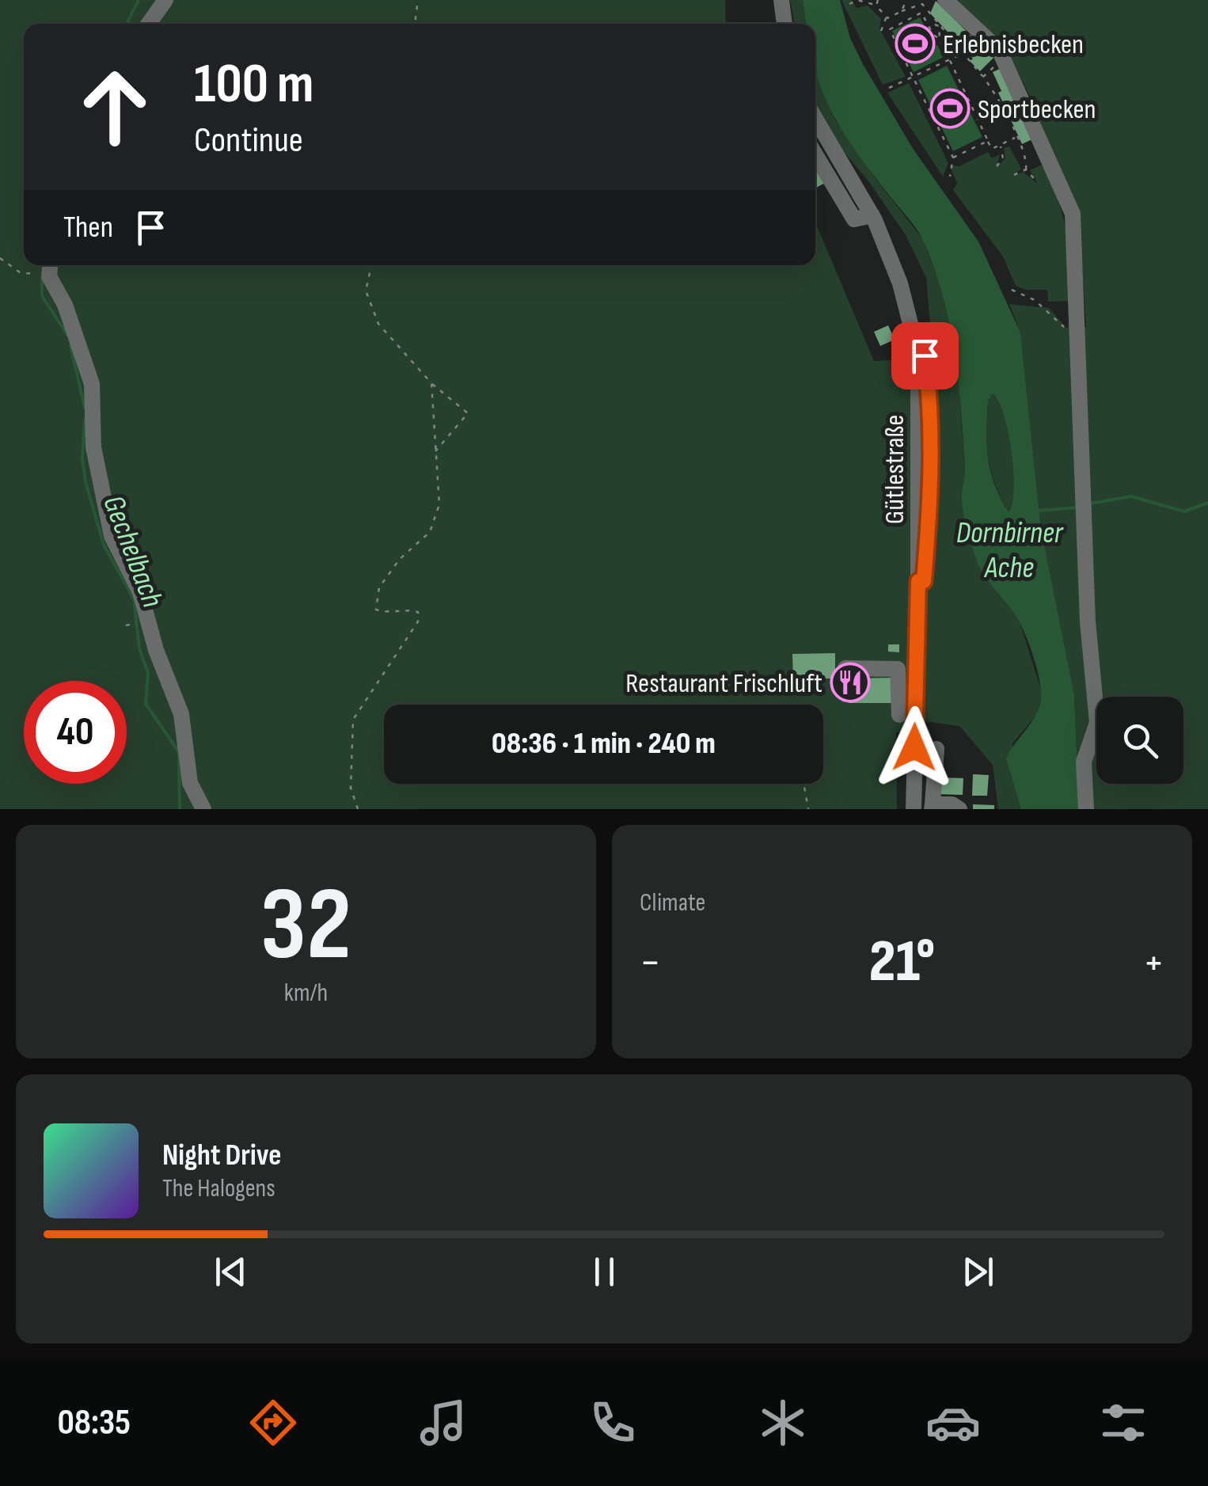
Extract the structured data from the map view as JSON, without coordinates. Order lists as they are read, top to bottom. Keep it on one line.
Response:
{"streets":{"street":["Gütlestraße"]},"water":["Dornbirner Ache","Gechelbach"],"places":{"sports":["Erlebnisbecken","Sportbecken"],"restaurant":["Restaurant Frischluft"]},"page":{"turn":["100 m","Continue"],"then":"Then","limit":"40","trip":"08:36 · 1 min · 240 m","tile":[["32","km/h"],"Climate"],"heat":["−","21°","+"],"song":["Night Drive","The Halogens"],"tabs":"08:35"}}
